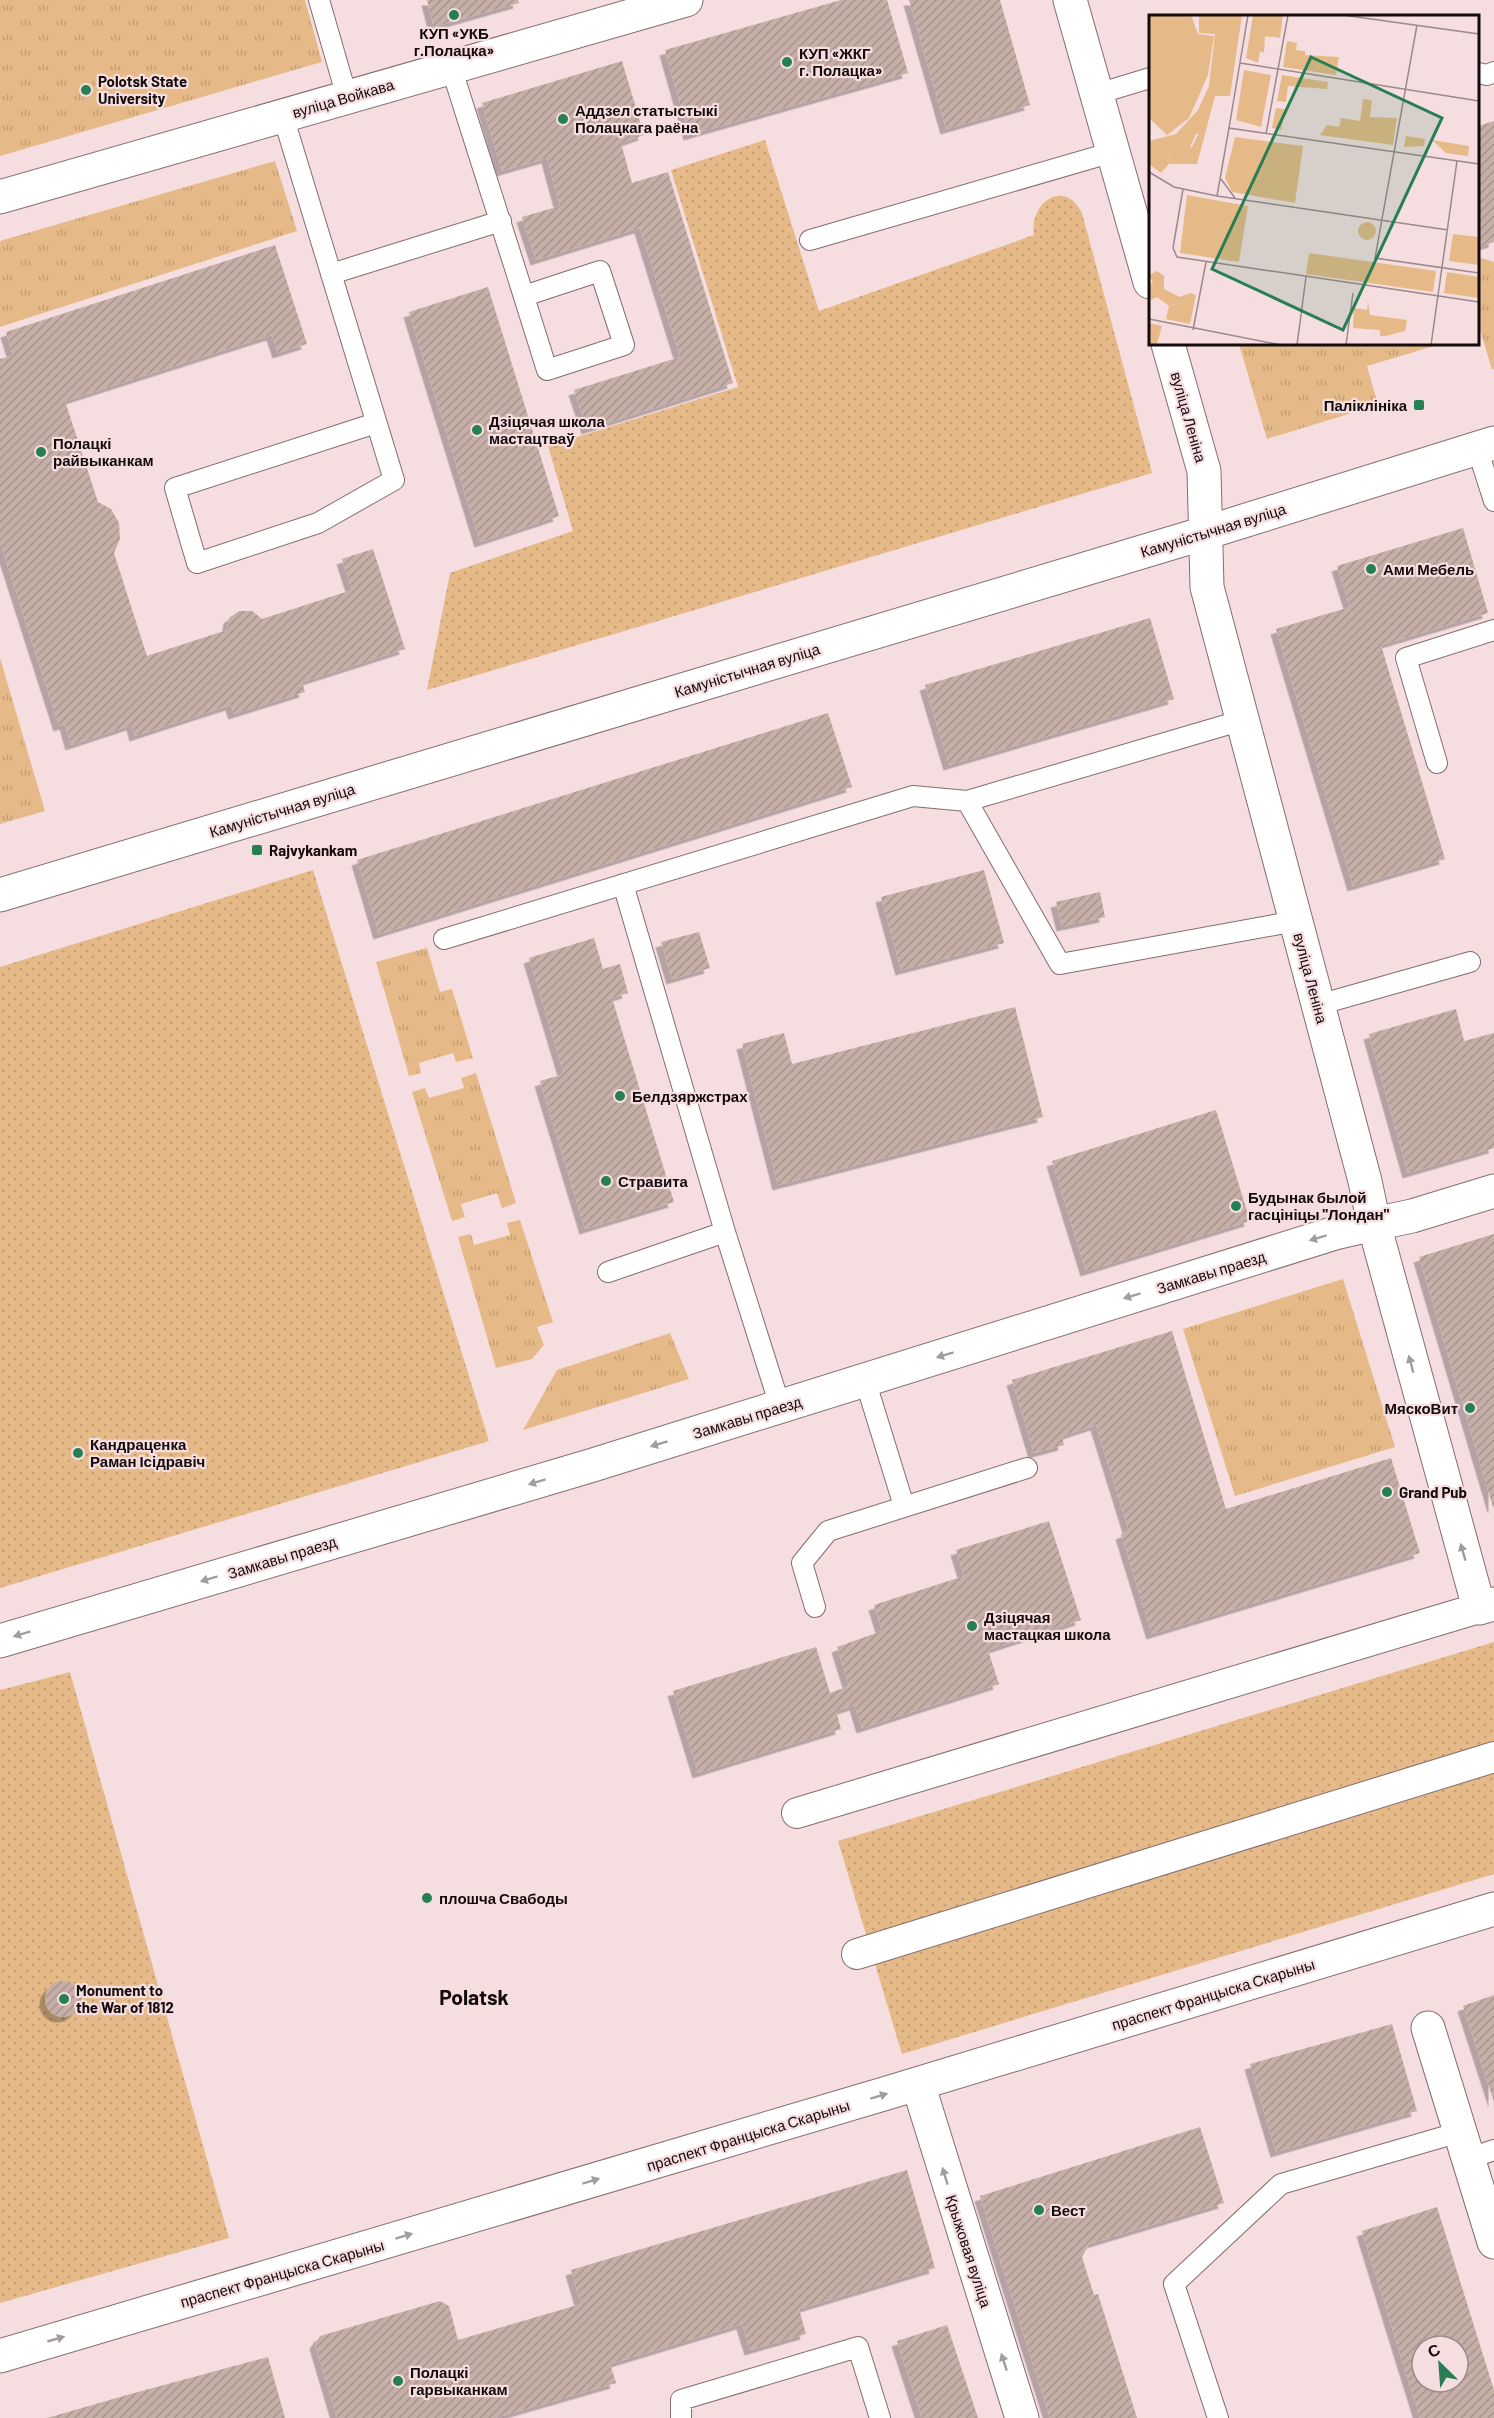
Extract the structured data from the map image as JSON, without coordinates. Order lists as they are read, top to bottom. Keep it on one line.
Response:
{"streets":{"street":["вуліца Войкава","вуліца Леніна","Камуністычная вуліца","Замкавы праезд","праспект Францыска Скарыны","Крыжовая вуліца"]},"crossings":[["вуліца Леніна","Камуністычная вуліца"],["вуліца Леніна","Замкавы праезд"],["праспект Францыска Скарыны","Крыжовая вуліца"]],"one_way":["Замкавы праезд","праспект Францыска Скарыны","Крыжовая вуліца"],"districts":["Polatsk"],"places":{"other":["КУП «УКБ г.Полацка»","КУП «ЖКГ г. Полацка»","Polotsk State University","Аддзел статыстыкі Полацкага раёна","Дзіцячая школа мастацтваў","Полацкі райвыканкам","Ами Мебель","Белдзяржстрах","Стравита","Будынак былой гасцініцы \"Лондан\"","МяскоВит","Кандраценка Раман Ісідравіч","Grand Pub","Дзіцячая мастацкая школа","плошча Свабоды","Monument to the War of 1812","Вест","Полацкі гарвыканкам"],"transit":["Паліклініка","Rajvykankam"]},"north":"top left"}
